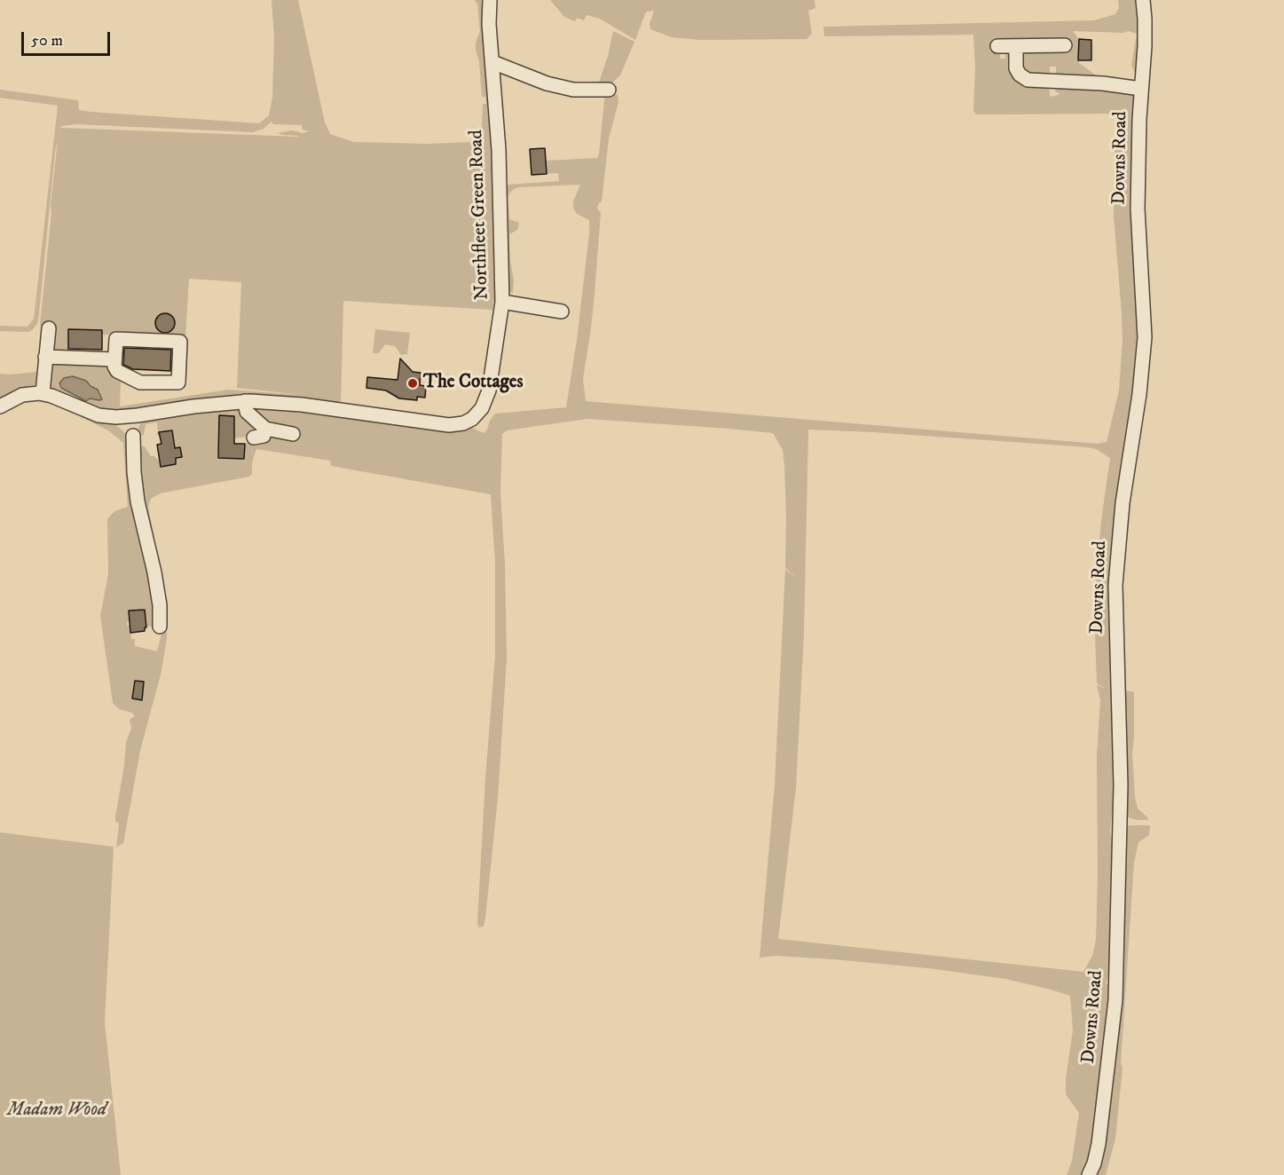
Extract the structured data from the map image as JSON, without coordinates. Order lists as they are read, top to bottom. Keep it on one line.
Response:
{"streets":{"street":["Downs Road","Northfleet Green Road"]},"parks":["Madam Wood"],"places":["The Cottages"],"scale_bar":"50 m"}
